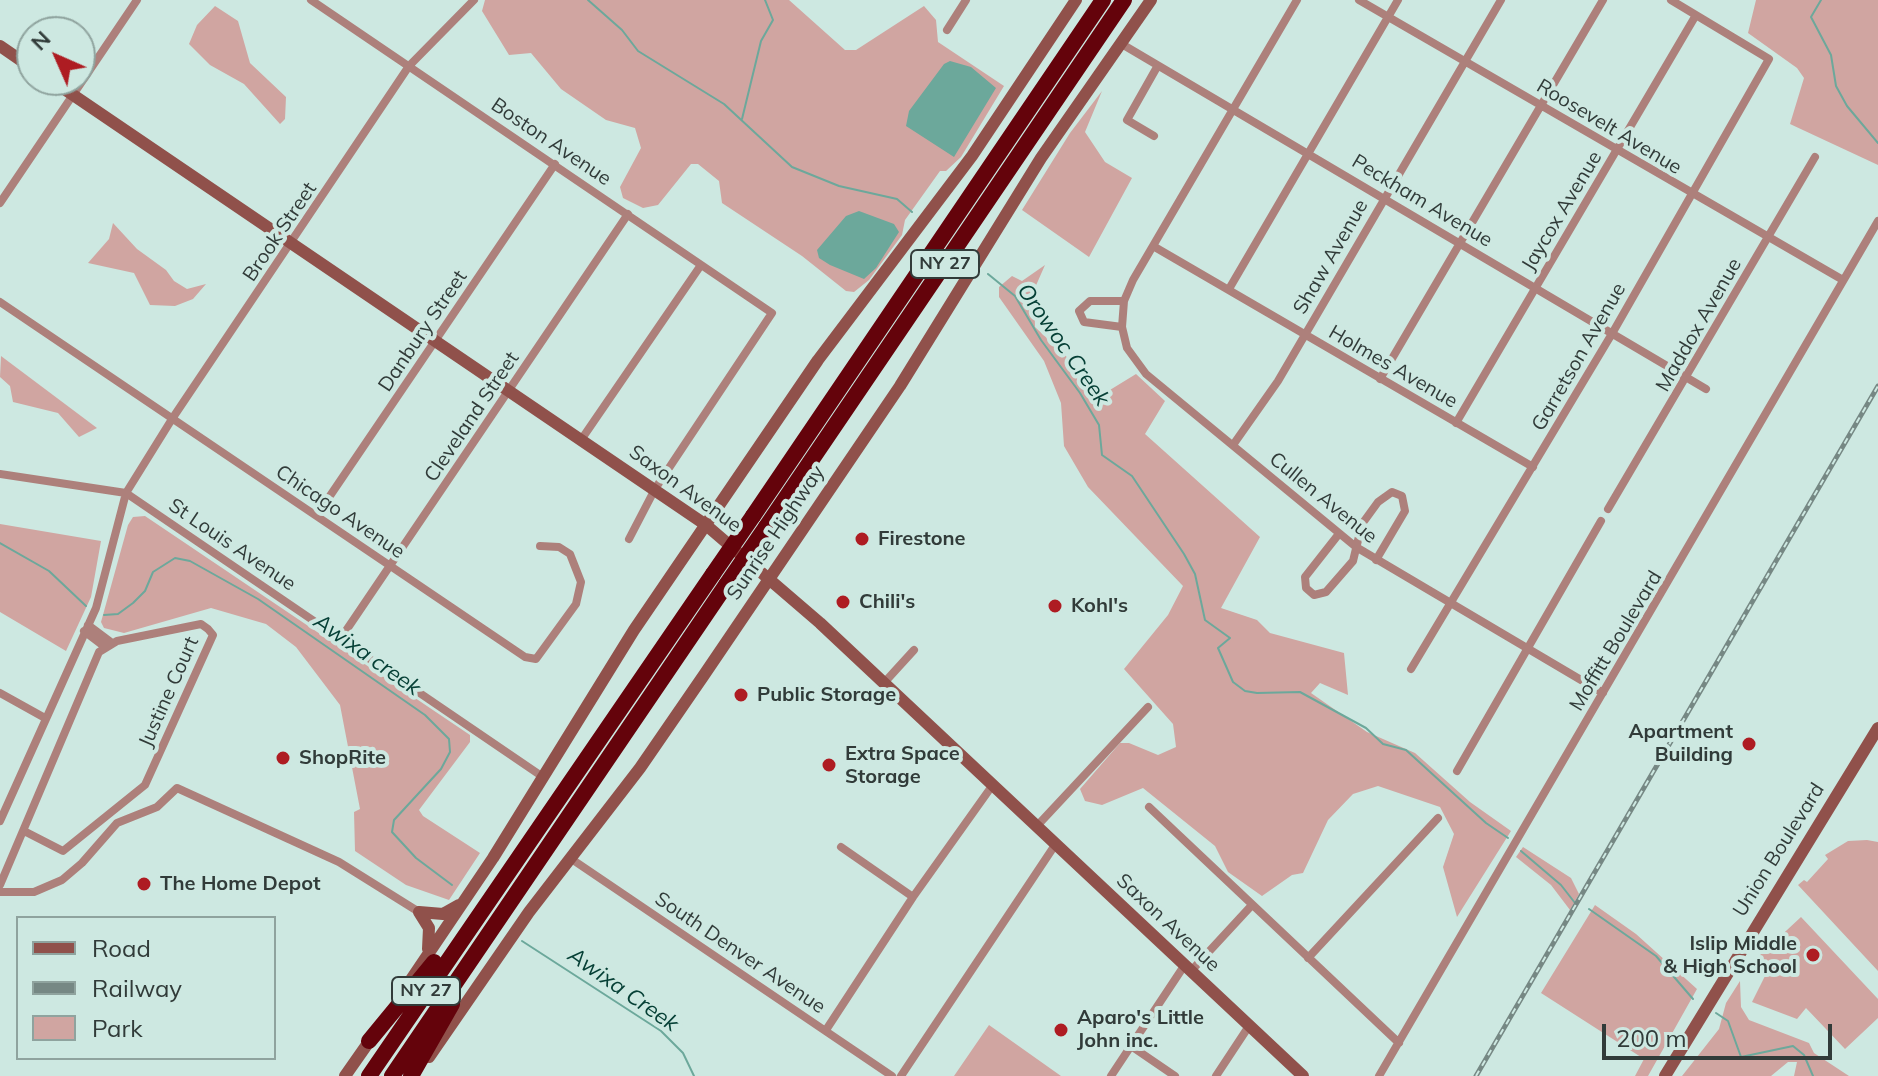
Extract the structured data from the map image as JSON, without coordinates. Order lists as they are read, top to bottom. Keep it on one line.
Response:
{"streets":{"highway":["NY 27","Sunrise Highway"],"main road":["Saxon Avenue","Union Boulevard"],"street":["Roosevelt Avenue","Boston Avenue","Peckham Avenue","Jaycox Avenue","Brook Street","Shaw Avenue","Maddox Avenue","Danbury Street","Garretson Avenue","Holmes Avenue","Cleveland Street","Cullen Avenue","Chicago Avenue","St Louis Avenue","Moffitt Boulevard","Justine Court","South Denver Avenue"]},"crossings":[["Roosevelt Avenue","Jaycox Avenue"],["Roosevelt Avenue","Shaw Avenue"],["Roosevelt Avenue","Maddox Avenue"],["Roosevelt Avenue","Garretson Avenue"],["Roosevelt Avenue","Moffitt Boulevard"],["Boston Avenue","Brook Street"],["Boston Avenue","Danbury Street"],["Boston Avenue","Cleveland Street"],["Boston Avenue","Saxon Avenue"],["Peckham Avenue","Jaycox Avenue"],["Peckham Avenue","Shaw Avenue"],["Peckham Avenue","Maddox Avenue"],["Peckham Avenue","Garretson Avenue"],["Peckham Avenue","Sunrise Highway"],["Jaycox Avenue","Garretson Avenue"],["Jaycox Avenue","Holmes Avenue"],["Brook Street","Saxon Avenue"],["Brook Street","Chicago Avenue"],["Brook Street","St Louis Avenue"],["Shaw Avenue","Holmes Avenue"],["Shaw Avenue","Cullen Avenue"],["Danbury Street","Saxon Avenue"],["Danbury Street","Chicago Avenue"],["Garretson Avenue","Holmes Avenue"],["Garretson Avenue","Cullen Avenue"],["Cleveland Street","Saxon Avenue"],["Cleveland Street","Chicago Avenue"],["Cleveland Street","St Louis Avenue"],["Saxon Avenue","Sunrise Highway"],["Cullen Avenue","Moffitt Boulevard"],["Sunrise Highway","South Denver Avenue"]],"water":["Orowoc Creek","Awixa creek","Awixa Creek"],"places":["Firestone","Chili's","Kohl's","Public Storage","Apartment Building","ShopRite","Extra Space Storage","The Home Depot","Islip Middle & High School","Aparo's Little John inc."],"legend":["Road","Railway","Park"],"scale_bar":"200 m","north":"top left"}
